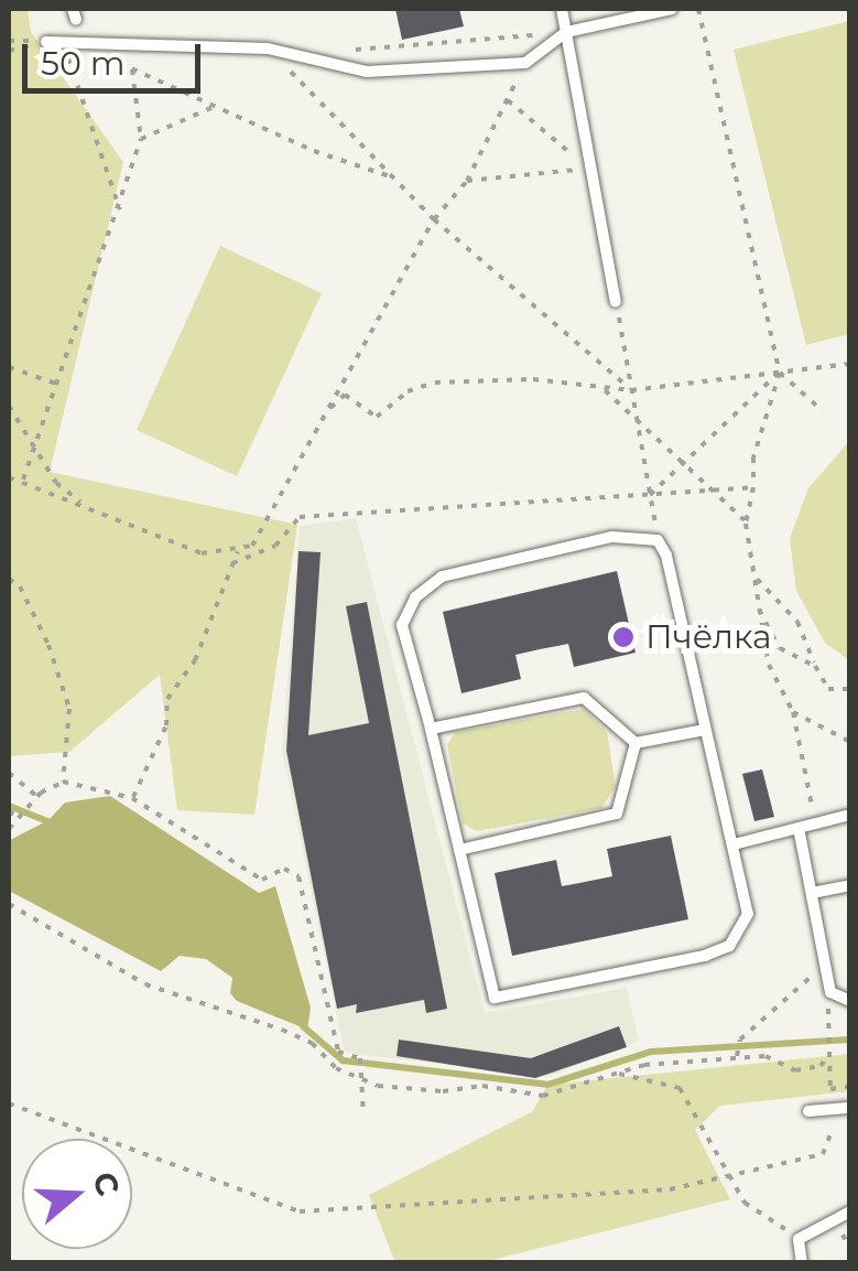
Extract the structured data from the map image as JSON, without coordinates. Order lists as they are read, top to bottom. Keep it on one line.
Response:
{"places":["Пчёлка"],"scale_bar":"50 m","north":"right"}
